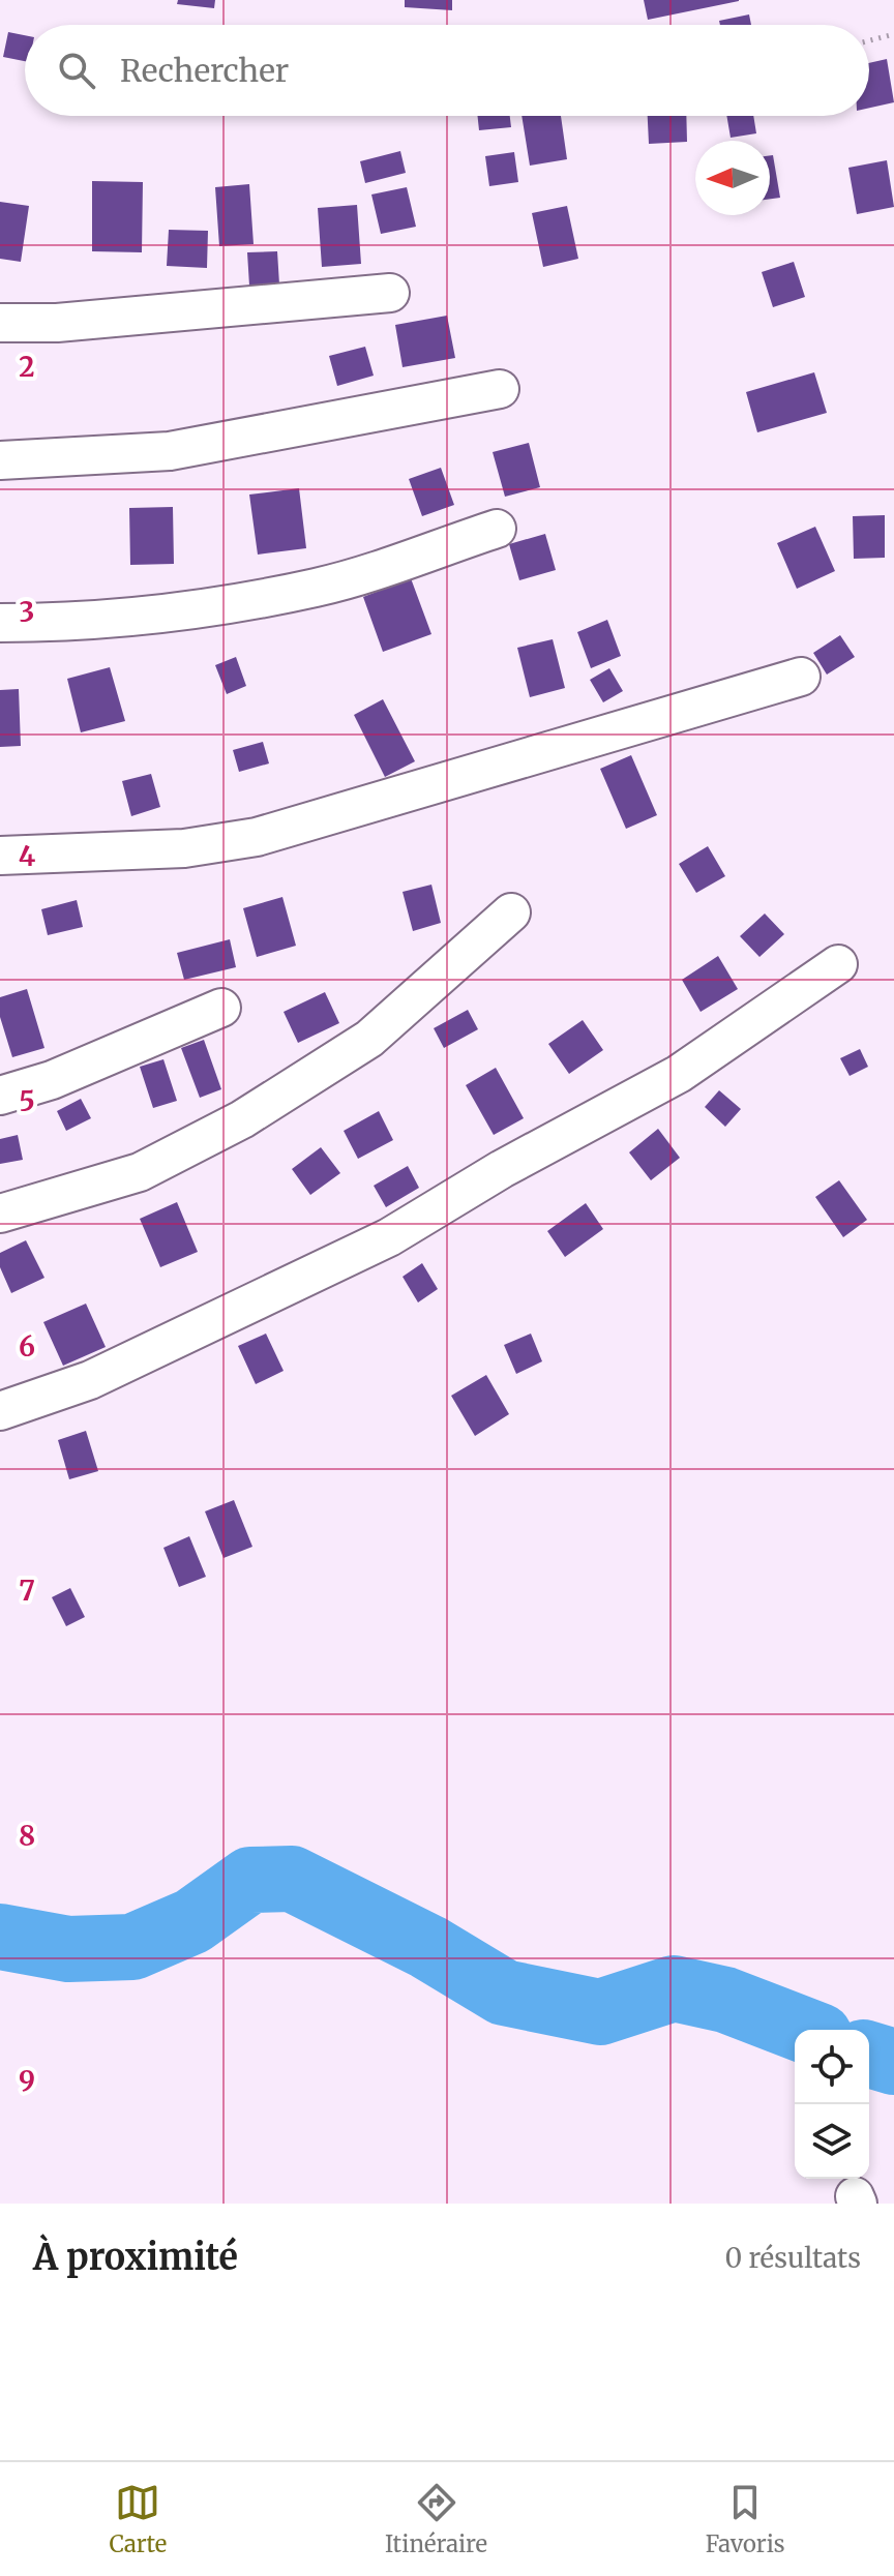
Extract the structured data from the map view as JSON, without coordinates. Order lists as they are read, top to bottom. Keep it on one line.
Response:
{"north":"left","page":{"search":"Rechercher","heading":["À proximité","0 résultats"],"nav":["Carte","Itinéraire","Favoris"]},"grid":{"rows":["2","3","4","5","6","7","8","9"]}}
